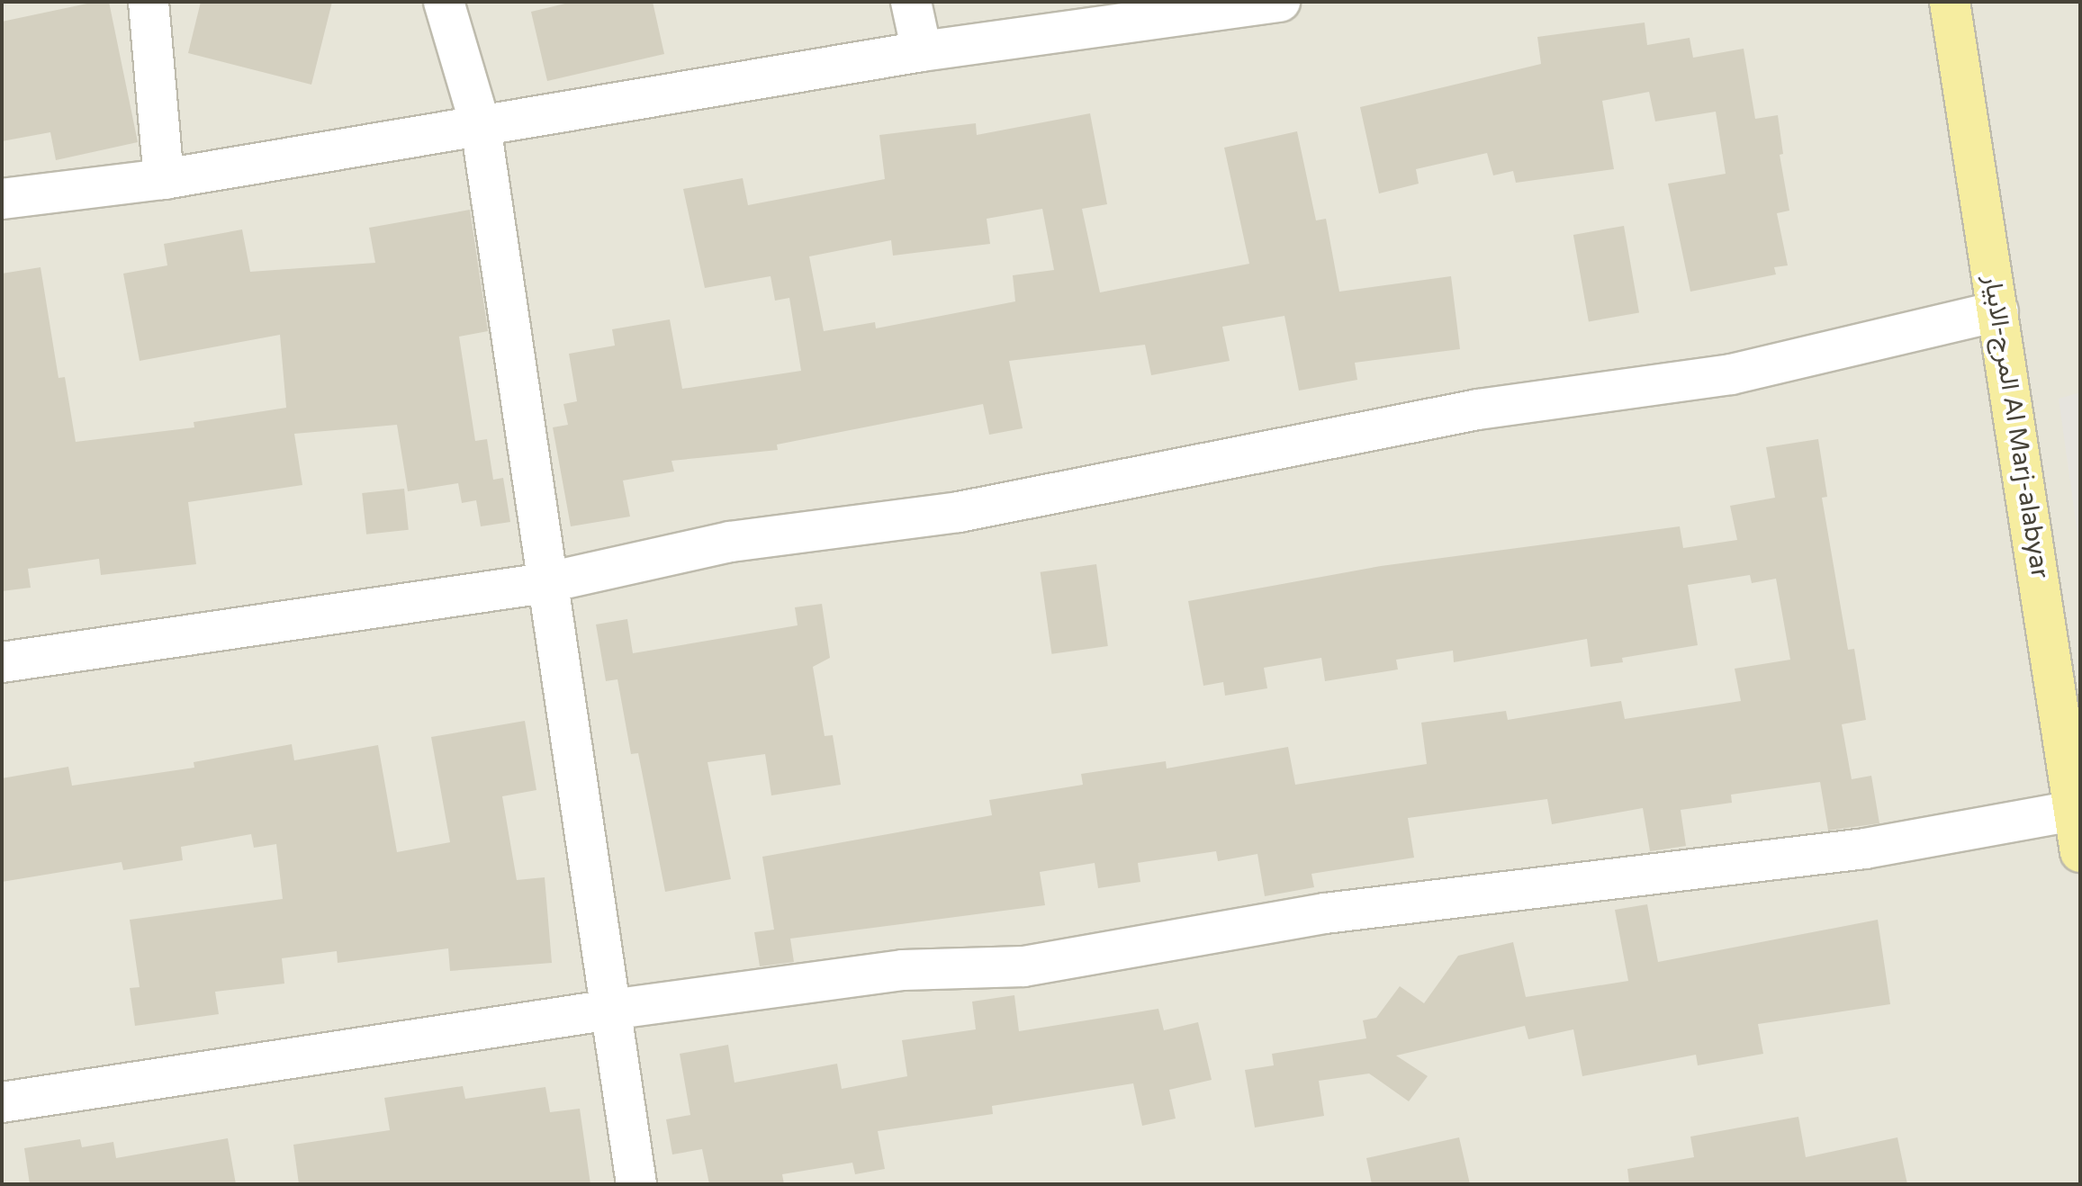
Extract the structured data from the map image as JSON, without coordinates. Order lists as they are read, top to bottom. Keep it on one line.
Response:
{"streets":{"main road":["المرج-الابيار Al Marj-alabyar"]}}
